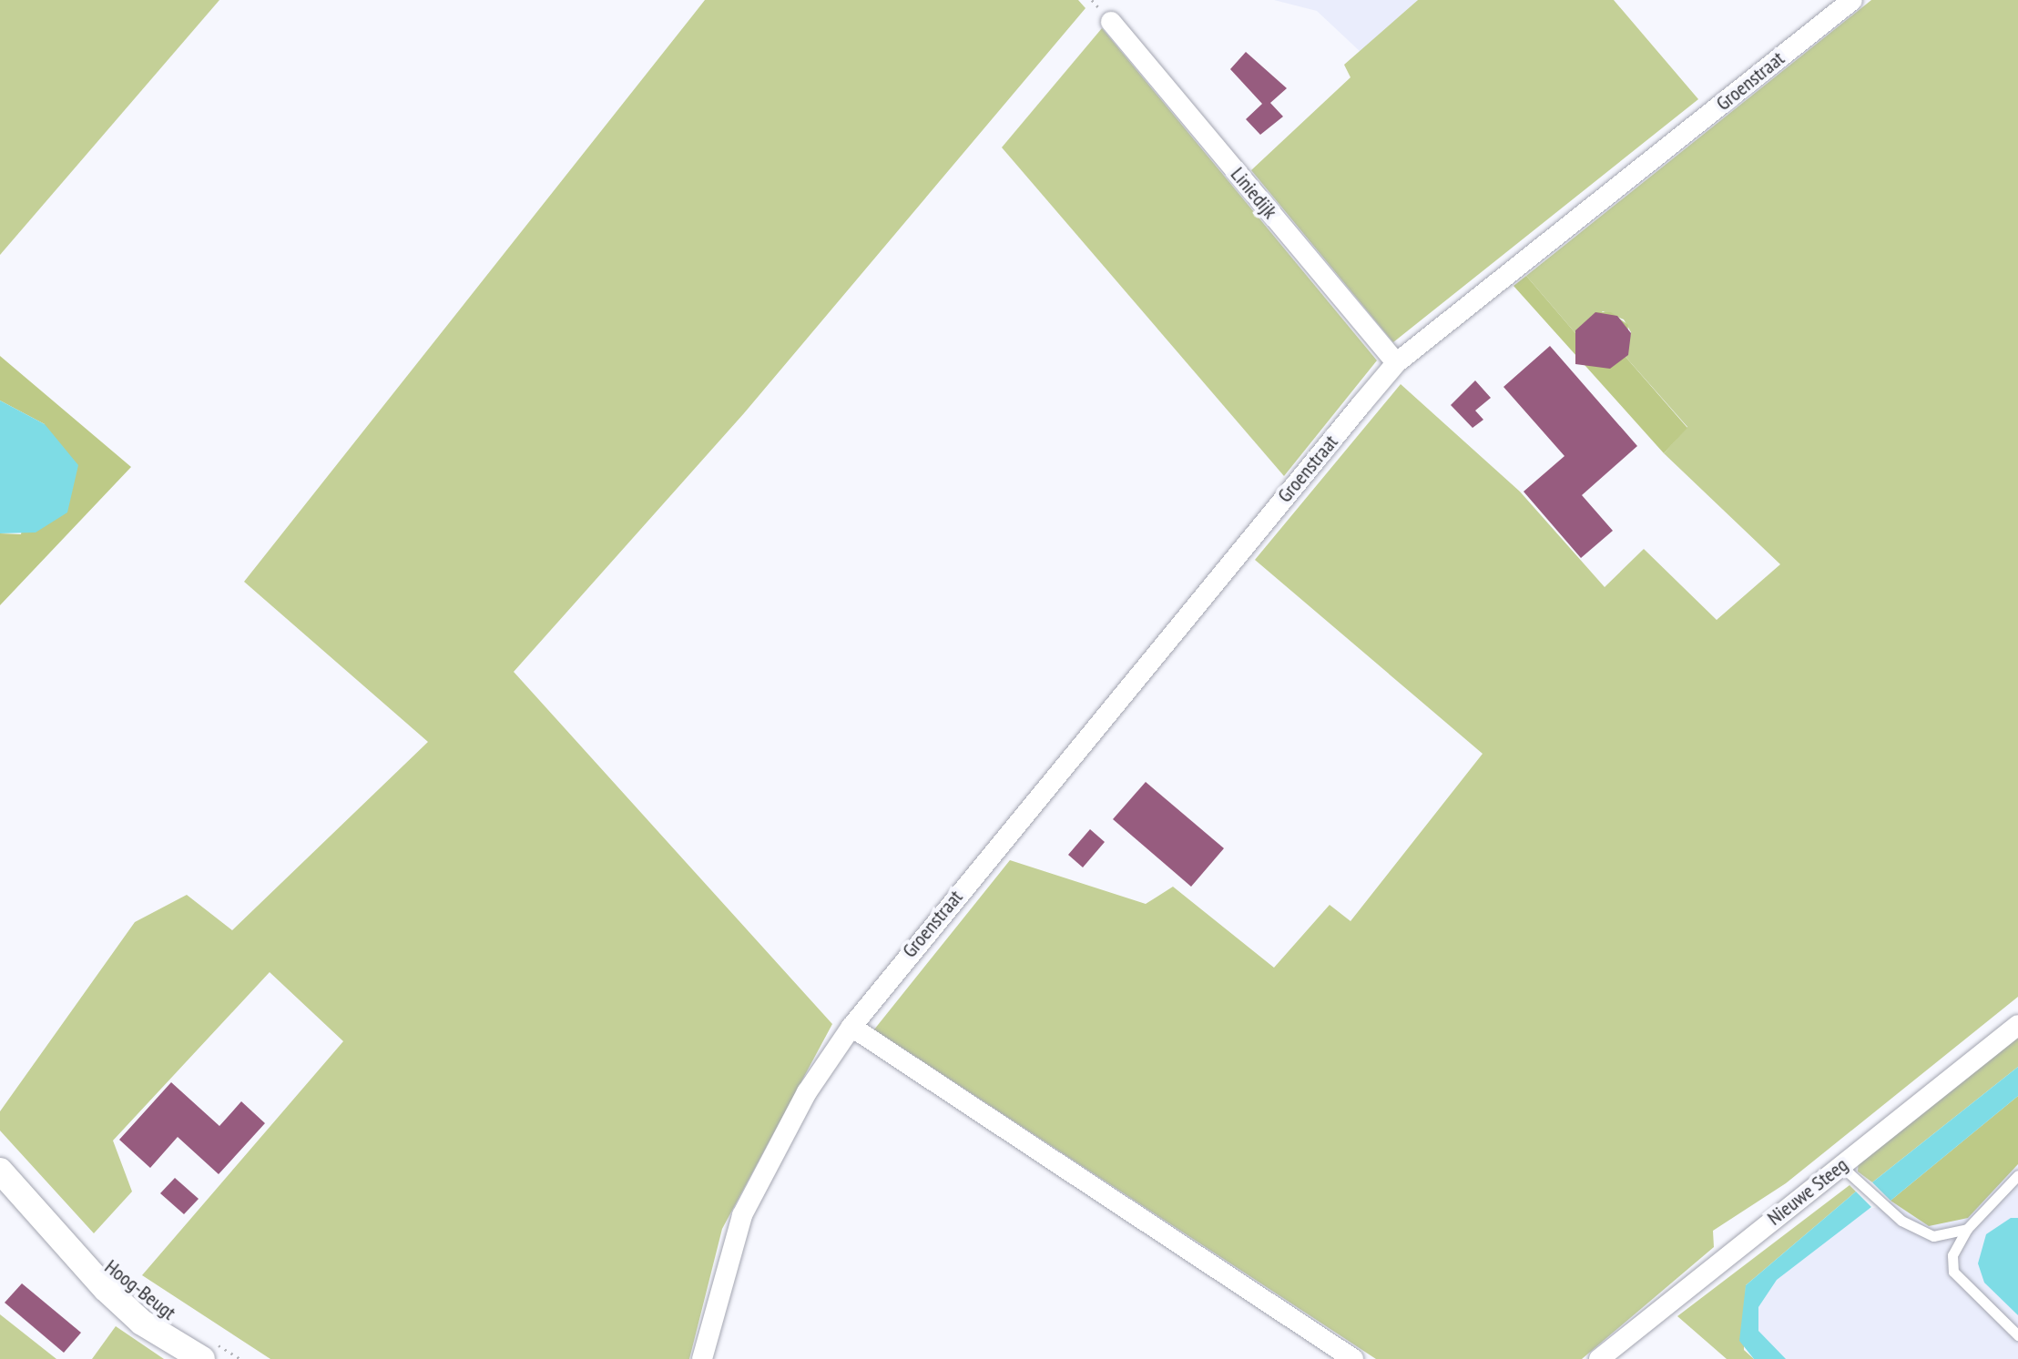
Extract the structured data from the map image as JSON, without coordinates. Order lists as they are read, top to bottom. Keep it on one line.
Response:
{"streets":{"street":["Groenstraat","Liniedijk","Nieuwe Steeg","Hoog-Beugt"]},"crossings":[["Groenstraat","Liniedijk"]]}
